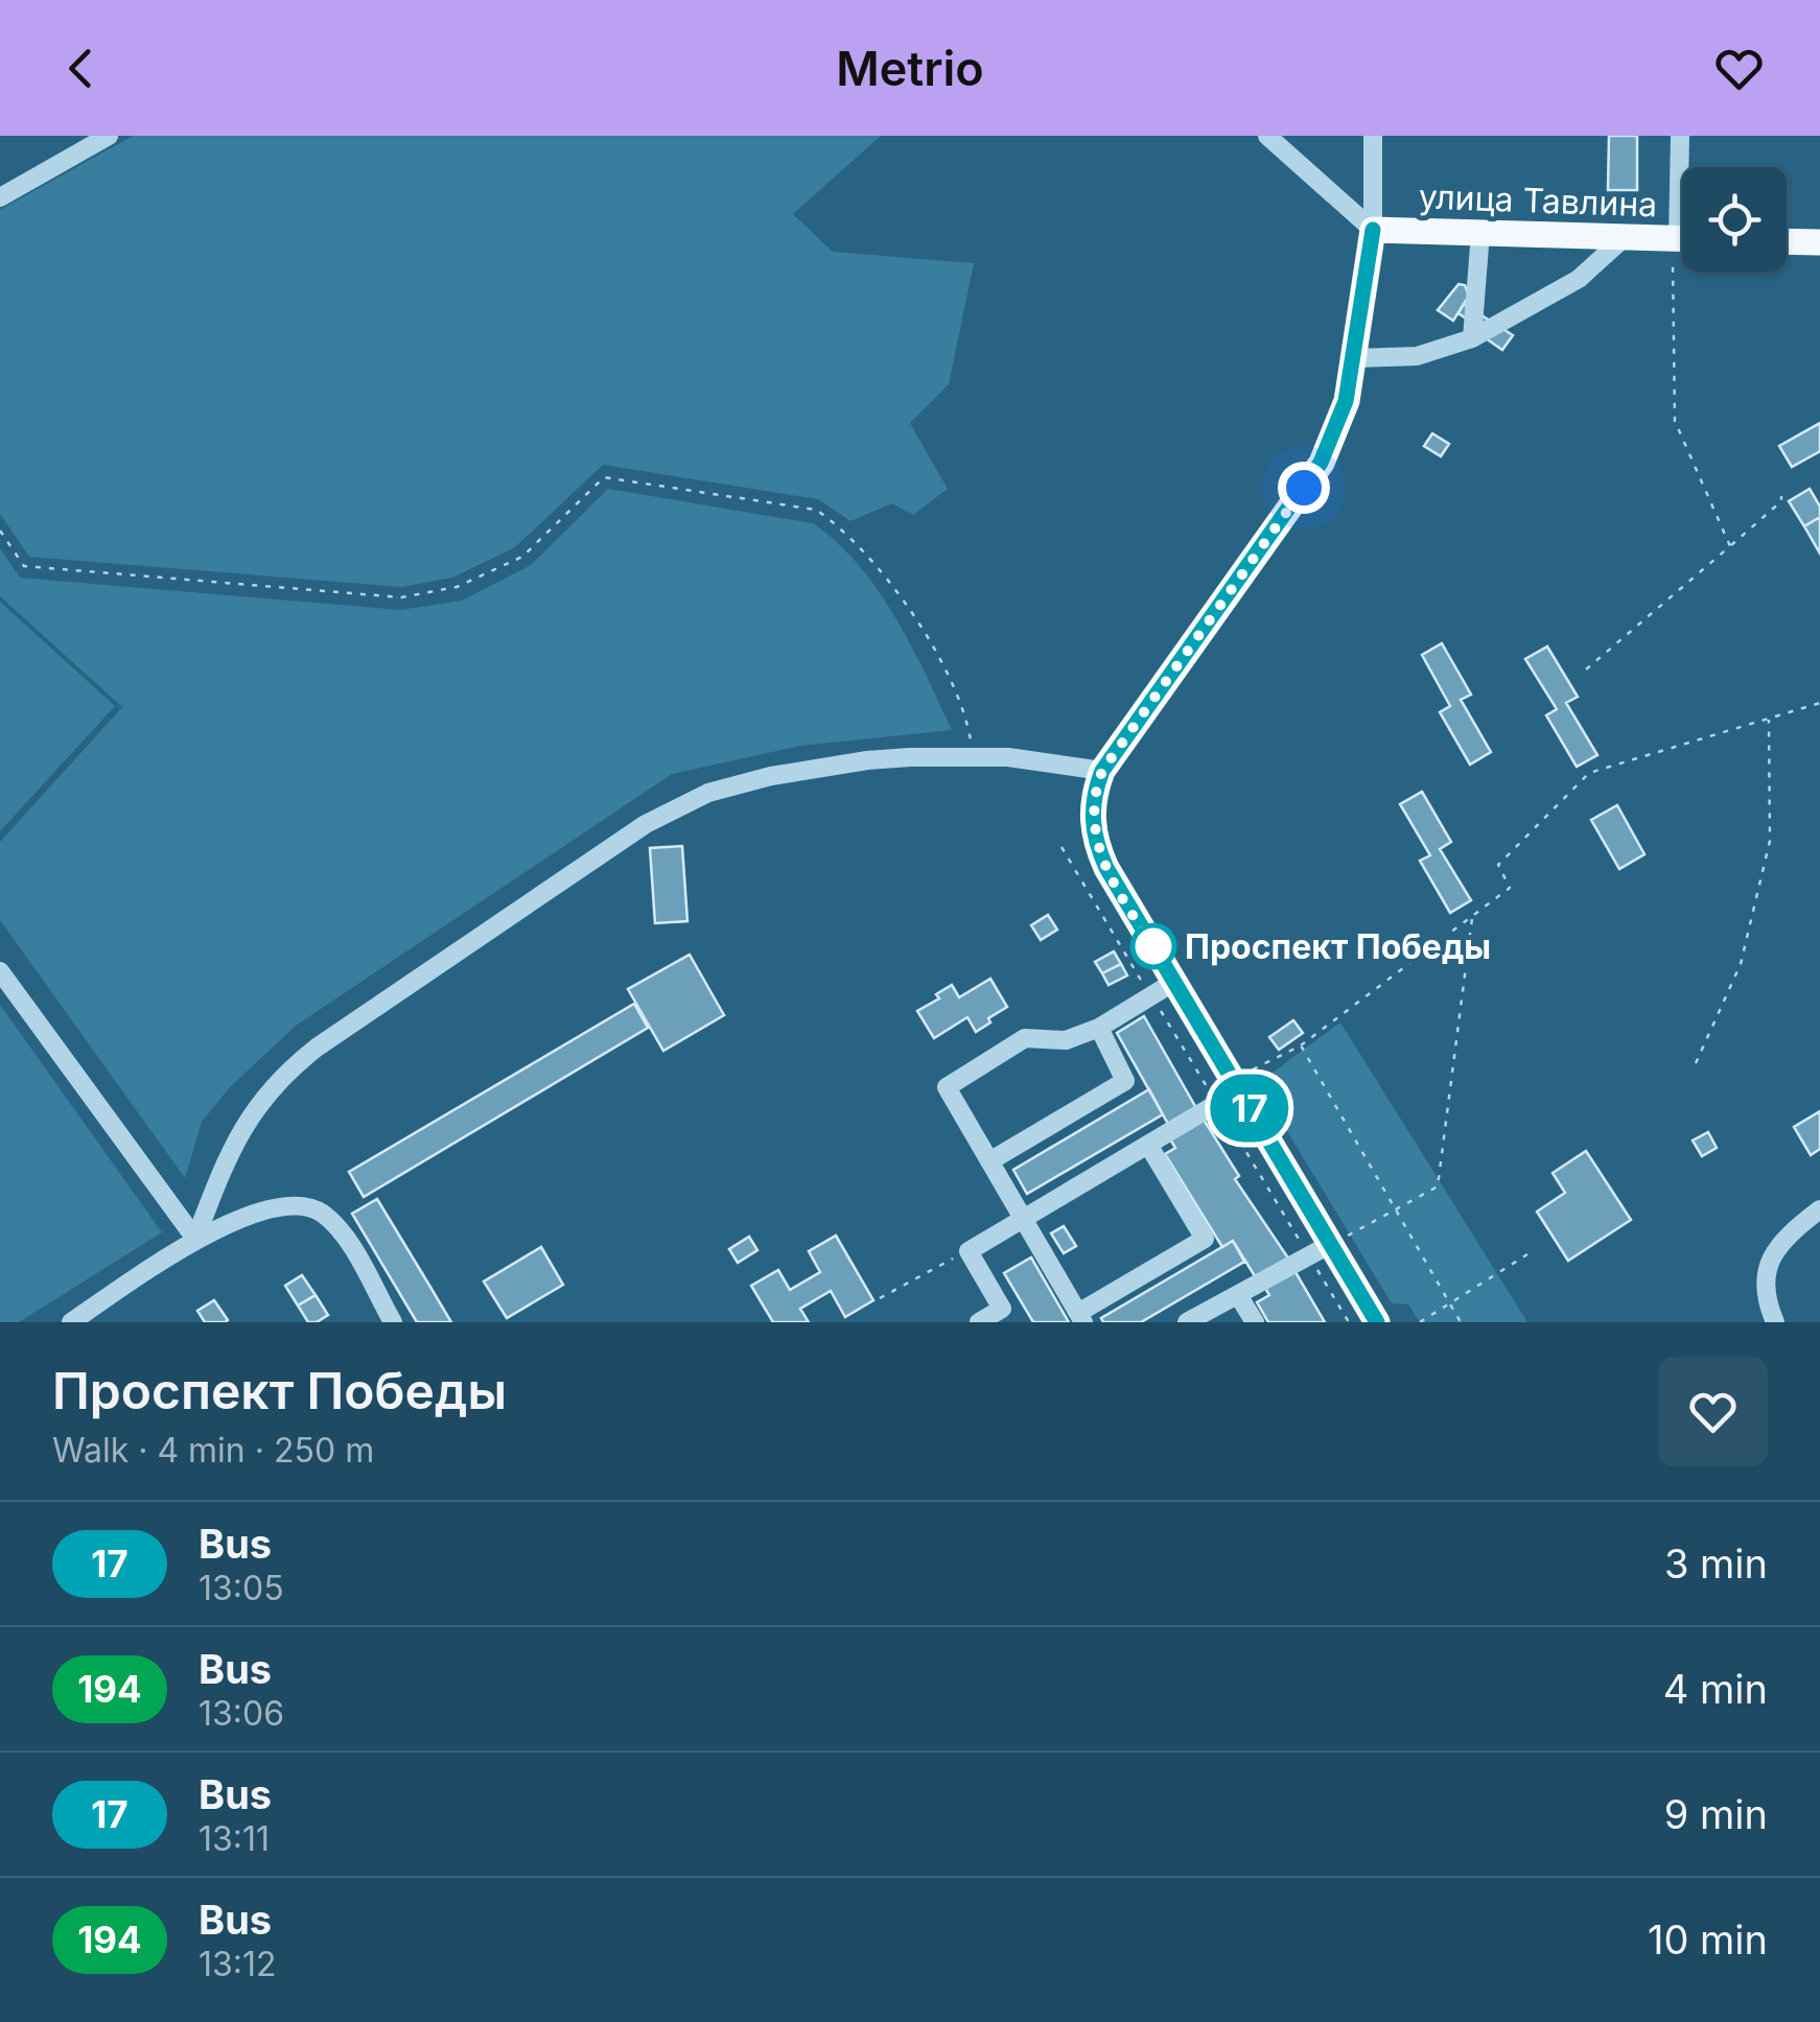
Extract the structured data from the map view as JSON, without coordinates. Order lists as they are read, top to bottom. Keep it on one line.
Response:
{"streets":{"main road":["улица Тавлина"]},"places":["Проспект Победы"],"lines":["bus line 17"],"page":{"header":"Metrio","on_map":"17","heading":["Проспект Победы","Walk · 4 min · 250 m"],"list":[{"mark":"17","name":"Bus","note":"13:05","value":"3 min"},{"mark":"194","name":"Bus","note":"13:06","value":"4 min"},{"mark":"17","name":"Bus","note":"13:11","value":"9 min"},{"mark":"194","name":"Bus","note":"13:12","value":"10 min"}]}}
